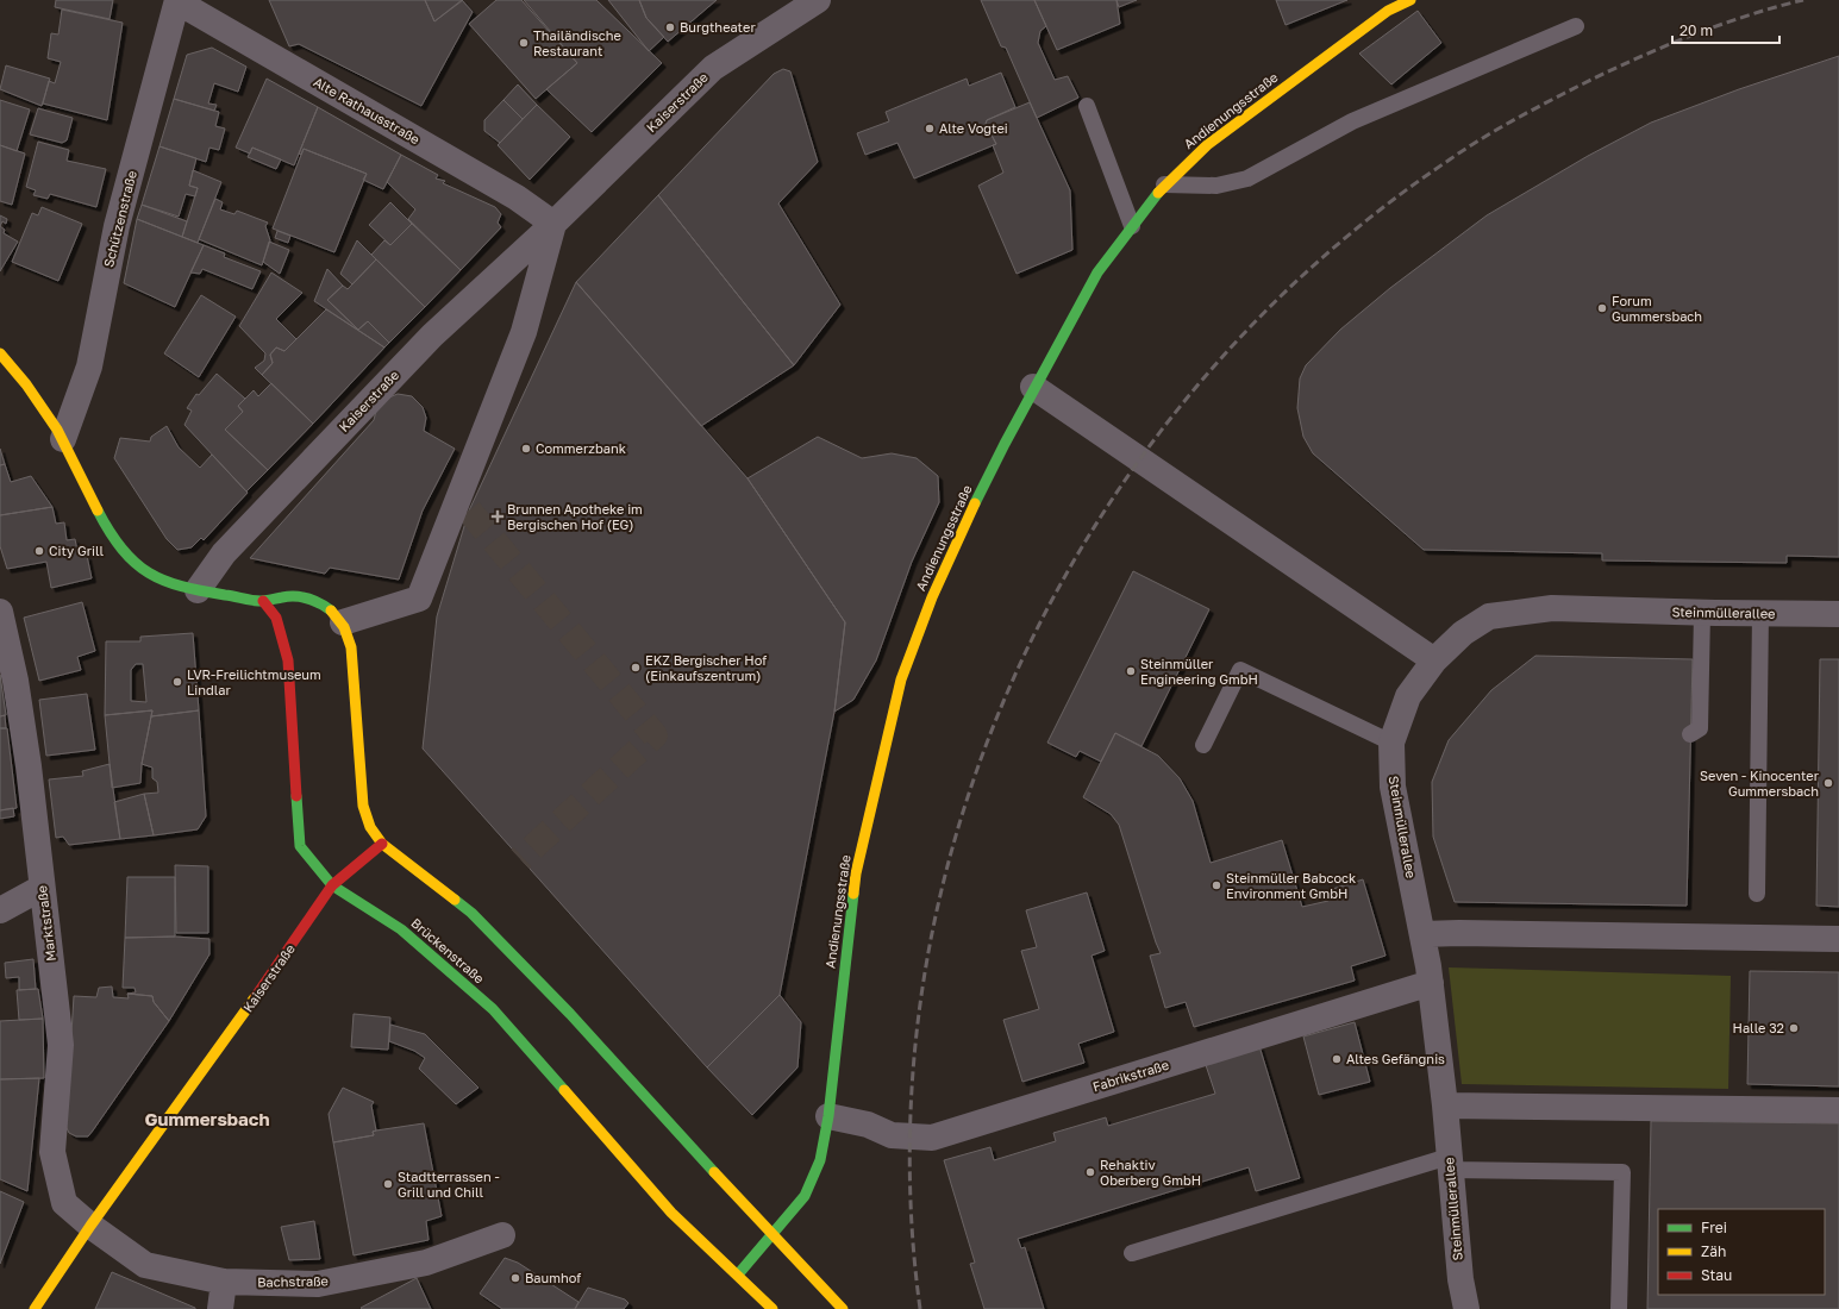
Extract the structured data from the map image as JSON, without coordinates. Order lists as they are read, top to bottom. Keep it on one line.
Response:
{"streets":{"street":["Kaiserstraße","Alte Rathausstraße","Andienungsstraße","Schützenstraße","Steinmüllerallee","Marktstraße","Brückenstraße","Fabrikstraße","Bachstraße"]},"crossings":[["Kaiserstraße","Alte Rathausstraße"],["Kaiserstraße","Marktstraße"],["Kaiserstraße","Brückenstraße"],["Kaiserstraße","Bachstraße"],["Alte Rathausstraße","Schützenstraße"],["Andienungsstraße","Fabrikstraße"],["Steinmüllerallee","Fabrikstraße"],["Marktstraße","Bachstraße"]],"districts":["Gummersbach"],"places":{"other":["Burgtheater","Thailändische Restaurant","Alte Vogtei","Forum Gummersbach","Commerzbank","City Grill","EKZ Bergischer Hof (Einkaufszentrum)","Steinmüller Engineering GmbH","LVR-Freilichtmuseum Lindlar","Seven - Kinocenter Gummersbach","Steinmüller Babcock Environment GmbH","Halle 32","Altes Gefängnis","Rehaktiv Oberberg GmbH","Stadtterrassen - Grill und Chill","Baumhof"],"health":["Brunnen Apotheke im Bergischen Hof (EG)"]},"legend":["Frei","Zäh","Stau"],"scale_bar":"20 m"}
